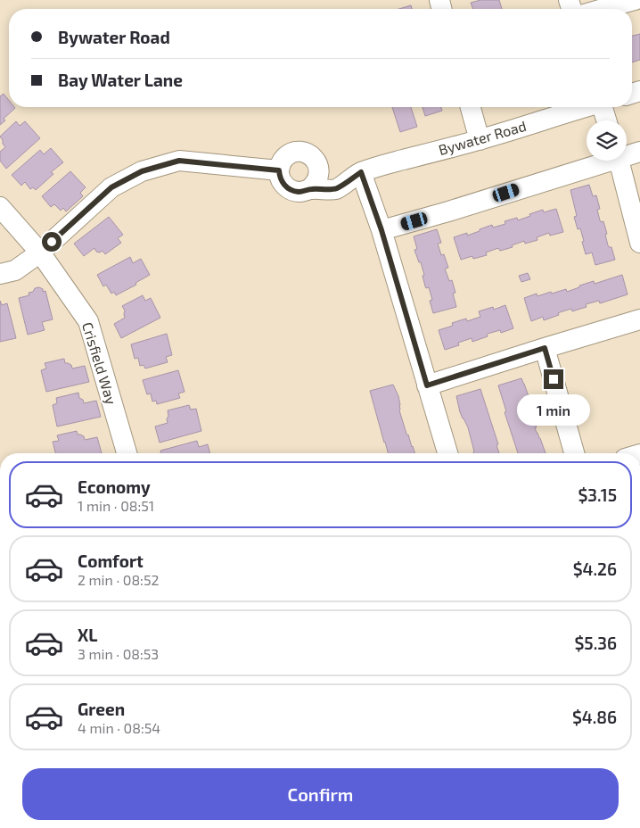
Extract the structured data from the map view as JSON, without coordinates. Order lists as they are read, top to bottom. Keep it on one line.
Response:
{"streets":{"street":["Bywater Road","Crisfield Way"]},"page":{"banner":["Bywater Road","Bay Water Lane"],"bubble":"1 min","list":[{"name":"Economy","note":"1 min · 08:51","value":"$3.15"},{"name":"Comfort","note":"2 min · 08:52","value":"$4.26"},{"name":"XL","note":"3 min · 08:53","value":"$5.36"},{"name":"Green","note":"4 min · 08:54","value":"$4.86"}],"buttons":"Confirm"}}
